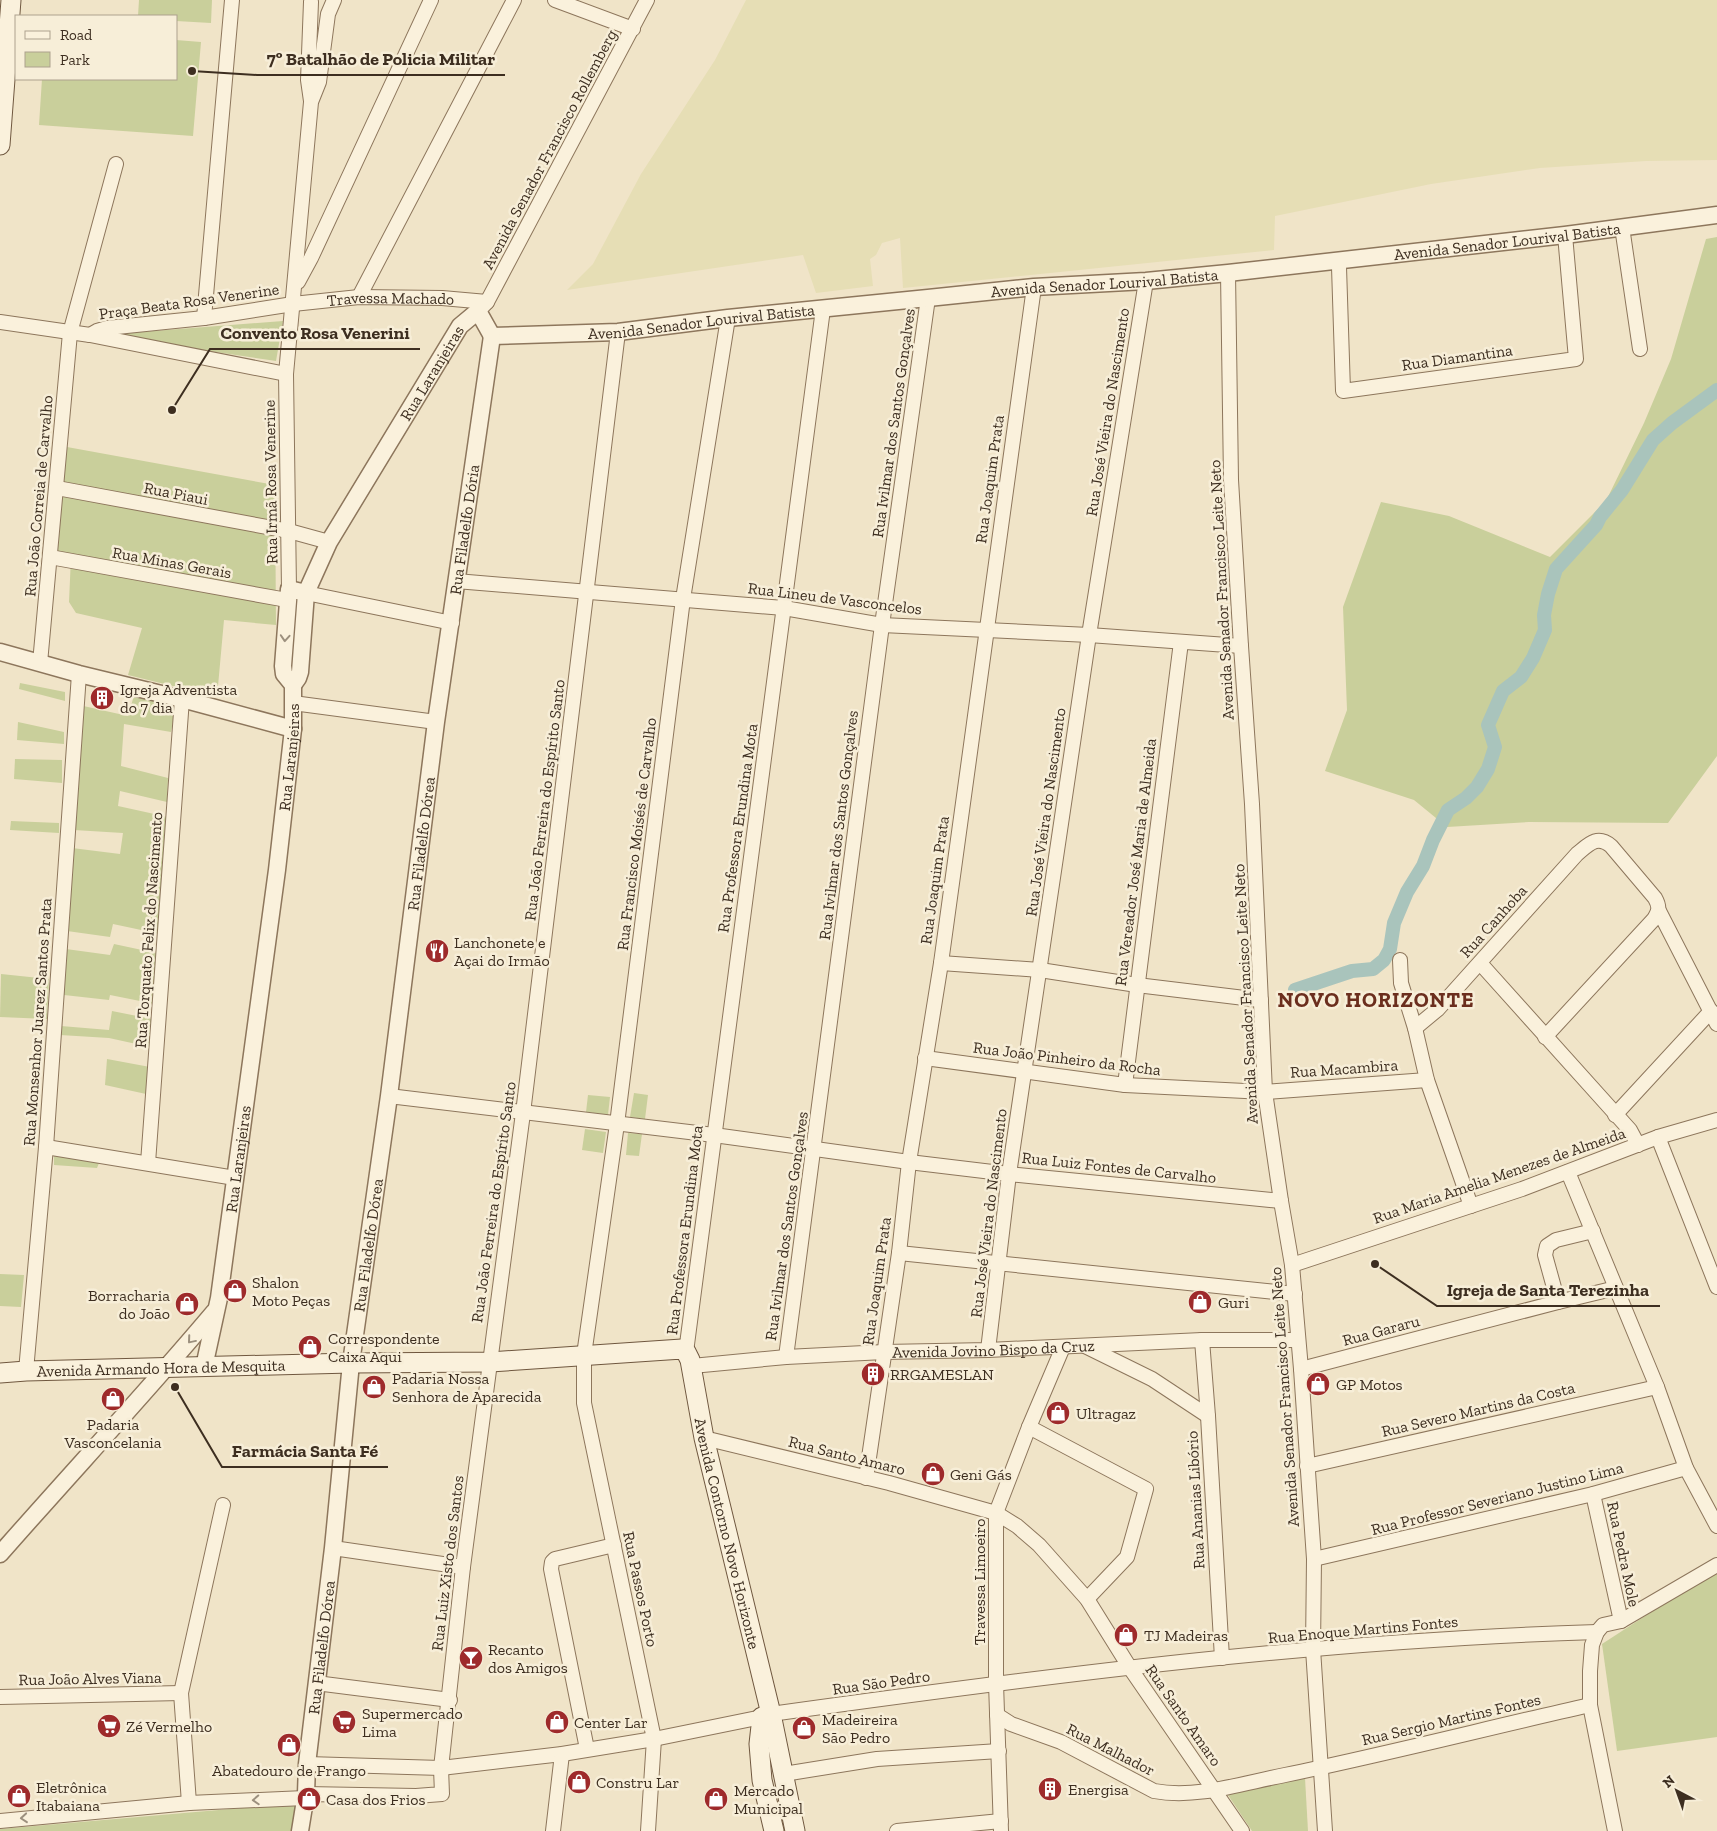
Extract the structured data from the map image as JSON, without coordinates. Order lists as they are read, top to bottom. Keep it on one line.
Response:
{"streets":{"main road":["Avenida Jovino Bispo da Cruz","Avenida Armando Hora de Mesquita","Avenida Contorno Novo Horizonte"],"street":["Avenida Senador Francisco Rollemberg","Avenida Senador Lourival Batista","Praça Beata Rosa Venerine","Travessa Machado","Rua Diamantina","Rua Laranjeiras","Rua José Vieira do Nascimento","Rua Ivilmar dos Santos Gonçalves","Rua Joaquim Prata","Rua Irmã Rosa Venerine","Rua Piaui","Rua João Correia de Carvalho","Rua Filadelfo Dória","Rua Minas Gerais","Avenida Senador Francisco Leite Neto","Rua Lineu de Vasconcelos","Rua João Ferreira do Espírito Santo","Rua Professora Erundina Mota","Rua Francisco Moisés de Carvalho","Rua Filadelfo Dórea","Rua Vereador José Maria de Almeida","Rua Canhoba","Rua Torquato Felix do Nascimento","Rua Monsenhor Juarez Santos Prata","Rua João Pinheiro da Rocha","Rua Macambira","Rua Luiz Fontes de Carvalho","Rua Maria Amelia Menezes de Almeida","Rua Gararu","Rua Severo Martins da Costa","Rua Santo Amaro","Rua Professor Severiano Justino Lima","Rua Ananias Libório","Rua Pedra Mole","Rua Luiz Xisto dos Santos","Travessa Limoeiro","Rua Passos Porto","Rua Enoque Martins Fontes","Rua João Alves Viana","Rua São Pedro","Rua Sergio Martins Fontes","Rua Malhador"]},"crossings":[["Avenida Senador Francisco Rollemberg","Travessa Machado"],["Avenida Senador Francisco Rollemberg","Rua Laranjeiras"],["Avenida Senador Lourival Batista","Travessa Machado"],["Avenida Senador Lourival Batista","Rua Diamantina"],["Avenida Senador Lourival Batista","Rua José Vieira do Nascimento"],["Avenida Senador Lourival Batista","Rua Ivilmar dos Santos Gonçalves"],["Avenida Senador Lourival Batista","Rua Joaquim Prata"],["Avenida Senador Lourival Batista","Rua Filadelfo Dória"],["Avenida Senador Lourival Batista","Avenida Senador Francisco Leite Neto"],["Avenida Senador Lourival Batista","Rua João Ferreira do Espírito Santo"],["Avenida Senador Lourival Batista","Rua Professora Erundina Mota"],["Avenida Senador Lourival Batista","Rua Francisco Moisés de Carvalho"],["Praça Beata Rosa Venerine","Travessa Machado"],["Praça Beata Rosa Venerine","Rua Irmã Rosa Venerine"],["Praça Beata Rosa Venerine","Rua João Correia de Carvalho"],["Travessa Machado","Rua Laranjeiras"],["Travessa Machado","Rua Filadelfo Dória"],["Rua Laranjeiras","Rua Irmã Rosa Venerine"],["Rua Laranjeiras","Rua Piaui"],["Rua Laranjeiras","Rua Minas Gerais"],["Rua Laranjeiras","Avenida Armando Hora de Mesquita"],["Rua José Vieira do Nascimento","Rua Lineu de Vasconcelos"],["Rua José Vieira do Nascimento","Rua João Pinheiro da Rocha"],["Rua José Vieira do Nascimento","Rua Luiz Fontes de Carvalho"],["Rua José Vieira do Nascimento","Avenida Jovino Bispo da Cruz"],["Rua Ivilmar dos Santos Gonçalves","Rua Lineu de Vasconcelos"],["Rua Ivilmar dos Santos Gonçalves","Rua Luiz Fontes de Carvalho"],["Rua Ivilmar dos Santos Gonçalves","Avenida Jovino Bispo da Cruz"],["Rua Joaquim Prata","Rua Lineu de Vasconcelos"],["Rua Joaquim Prata","Rua João Pinheiro da Rocha"],["Rua Joaquim Prata","Rua Luiz Fontes de Carvalho"],["Rua Joaquim Prata","Avenida Jovino Bispo da Cruz"],["Rua Joaquim Prata","Rua Santo Amaro"],["Rua Irmã Rosa Venerine","Rua Piaui"],["Rua Irmã Rosa Venerine","Rua Minas Gerais"],["Rua Piaui","Rua João Correia de Carvalho"],["Rua João Correia de Carvalho","Rua Minas Gerais"],["Rua Filadelfo Dória","Rua Lineu de Vasconcelos"],["Rua Filadelfo Dória","Rua Filadelfo Dórea"],["Avenida Senador Francisco Leite Neto","Rua Lineu de Vasconcelos"],["Avenida Senador Francisco Leite Neto","Rua João Pinheiro da Rocha"],["Avenida Senador Francisco Leite Neto","Rua Macambira"],["Avenida Senador Francisco Leite Neto","Rua Luiz Fontes de Carvalho"],["Avenida Senador Francisco Leite Neto","Rua Maria Amelia Menezes de Almeida"],["Avenida Senador Francisco Leite Neto","Rua Gararu"],["Avenida Senador Francisco Leite Neto","Avenida Jovino Bispo da Cruz"],["Avenida Senador Francisco Leite Neto","Rua Severo Martins da Costa"],["Avenida Senador Francisco Leite Neto","Rua Professor Severiano Justino Lima"],["Avenida Senador Francisco Leite Neto","Rua Enoque Martins Fontes"],["Avenida Senador Francisco Leite Neto","Rua Sergio Martins Fontes"],["Rua Lineu de Vasconcelos","Rua João Ferreira do Espírito Santo"],["Rua Lineu de Vasconcelos","Rua Professora Erundina Mota"],["Rua Lineu de Vasconcelos","Rua Francisco Moisés de Carvalho"],["Rua Lineu de Vasconcelos","Rua Vereador José Maria de Almeida"],["Rua João Ferreira do Espírito Santo","Rua Luiz Fontes de Carvalho"],["Rua João Ferreira do Espírito Santo","Avenida Jovino Bispo da Cruz"],["Rua João Ferreira do Espírito Santo","Rua Luiz Xisto dos Santos"],["Rua Professora Erundina Mota","Rua Luiz Fontes de Carvalho"],["Rua Professora Erundina Mota","Avenida Jovino Bispo da Cruz"],["Rua Professora Erundina Mota","Avenida Contorno Novo Horizonte"],["Rua Francisco Moisés de Carvalho","Rua Luiz Fontes de Carvalho"],["Rua Francisco Moisés de Carvalho","Avenida Jovino Bispo da Cruz"],["Rua Francisco Moisés de Carvalho","Rua Passos Porto"],["Rua Filadelfo Dórea","Rua Luiz Fontes de Carvalho"],["Rua Filadelfo Dórea","Avenida Jovino Bispo da Cruz"],["Rua Filadelfo Dórea","Avenida Armando Hora de Mesquita"],["Rua Filadelfo Dórea","Rua Luiz Xisto dos Santos"],["Rua Filadelfo Dórea","Rua São Pedro"],["Rua Vereador José Maria de Almeida","Rua João Pinheiro da Rocha"],["Rua Monsenhor Juarez Santos Prata","Avenida Armando Hora de Mesquita"],["Rua João Pinheiro da Rocha","Rua Macambira"],["Avenida Jovino Bispo da Cruz","Avenida Armando Hora de Mesquita"],["Avenida Jovino Bispo da Cruz","Rua Ananias Libório"],["Avenida Jovino Bispo da Cruz","Avenida Contorno Novo Horizonte"],["Avenida Jovino Bispo da Cruz","Rua Luiz Xisto dos Santos"],["Avenida Jovino Bispo da Cruz","Travessa Limoeiro"],["Avenida Jovino Bispo da Cruz","Rua Passos Porto"],["Rua Santo Amaro","Avenida Contorno Novo Horizonte"],["Rua Santo Amaro","Travessa Limoeiro"],["Rua Santo Amaro","Rua Enoque Martins Fontes"],["Rua Santo Amaro","Rua Sergio Martins Fontes"],["Rua Santo Amaro","Rua Malhador"],["Rua Professor Severiano Justino Lima","Rua Pedra Mole"],["Rua Ananias Libório","Rua Enoque Martins Fontes"],["Avenida Contorno Novo Horizonte","Rua São Pedro"],["Rua Pedra Mole","Rua Enoque Martins Fontes"],["Rua Luiz Xisto dos Santos","Rua São Pedro"],["Travessa Limoeiro","Rua Enoque Martins Fontes"],["Travessa Limoeiro","Rua São Pedro"],["Travessa Limoeiro","Rua Malhador"],["Rua Passos Porto","Rua São Pedro"],["Rua Enoque Martins Fontes","Rua São Pedro"],["Rua Sergio Martins Fontes","Rua Malhador"]],"districts":["NOVO HORIZONTE"],"places":{"other":["7º Batalhão de Policia Militar","Convento Rosa Venerini","Igreja de Santa Terezinha","Farmácia Santa Fé"],"building":["Igreja Adventista do 7 dia","RRGAMESLAN","Energisa"],"restaurant":["Lanchonete e Açai do Irmão"],"shop":["Shalon Moto Peças","Guri","Borracharia do João","Correspondente Caixa Aqui","GP Motos","Padaria Nossa Senhora de Aparecida","Padaria Vasconcelania","Ultragaz","Geni Gás","TJ Madeiras","Center Lar","Madeireira São Pedro","Abatedouro de Frango","Constru Lar","Eletrônica Itabaiana","Casa dos Frios","Mercado Municipal"],"bar":["Recanto dos Amigos"],"supermarket":["Supermercado Lima","Zé Vermelho"]},"legend":["Road","Park"],"north":"top left"}
